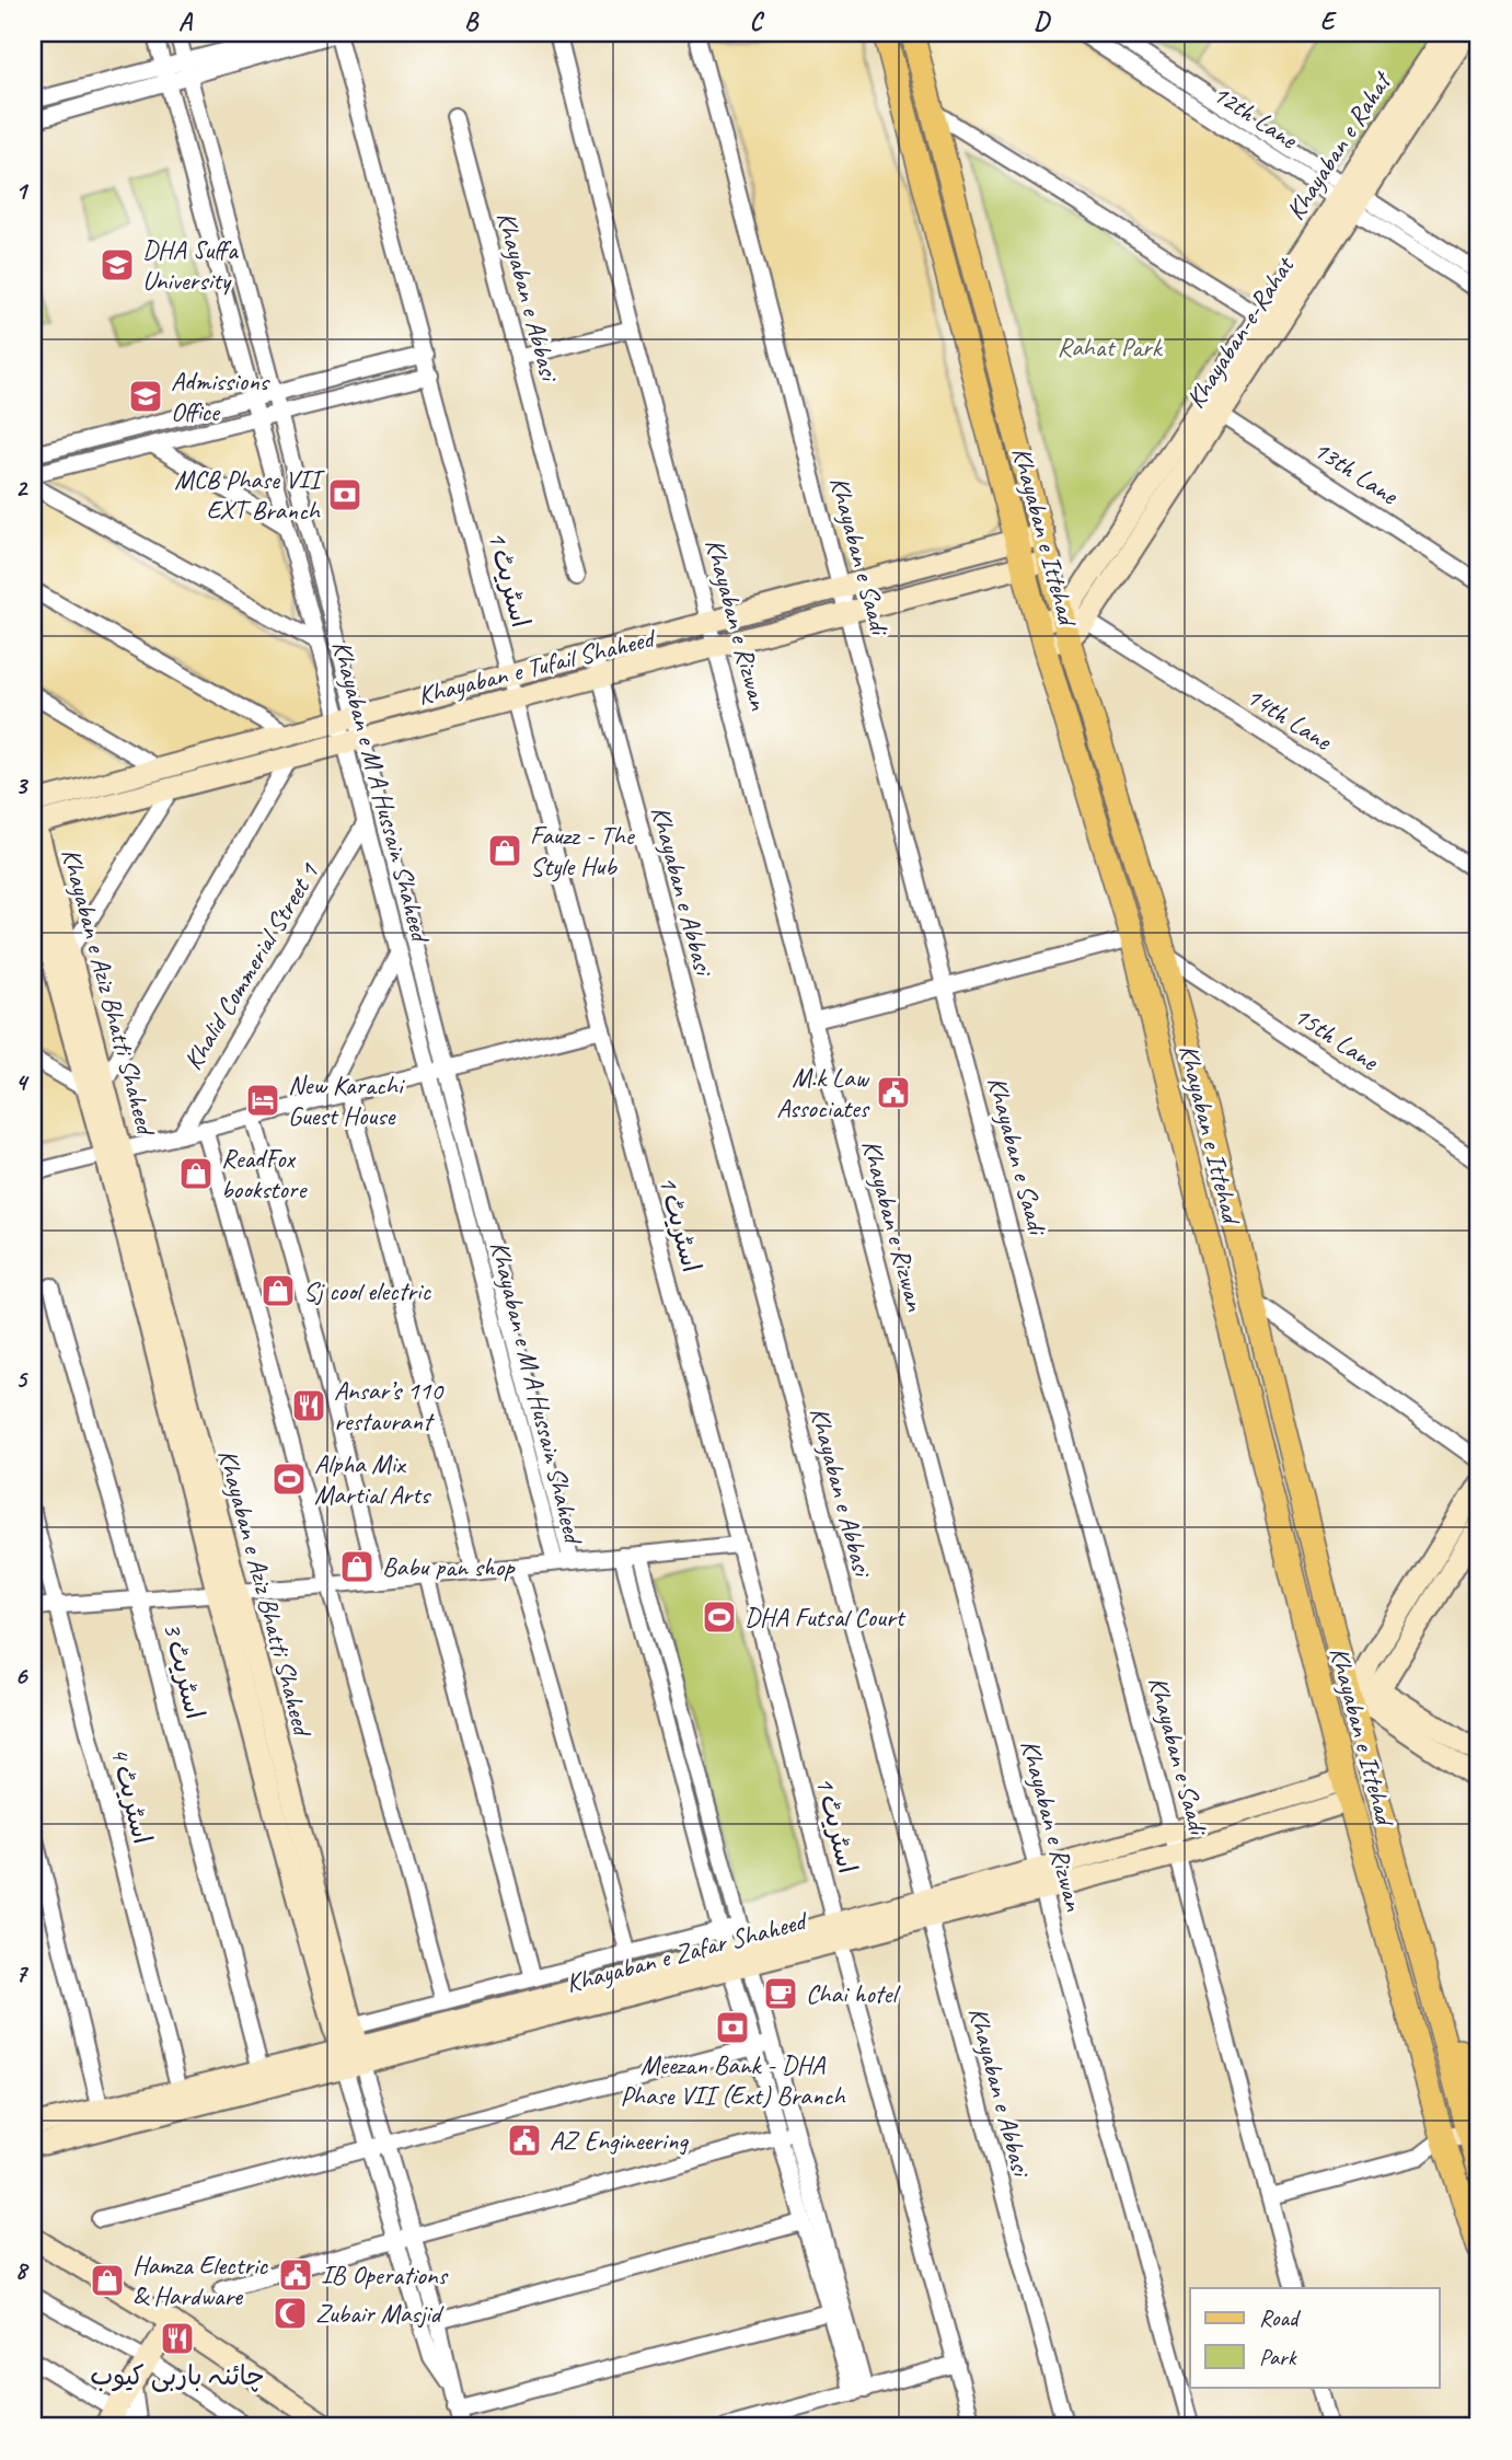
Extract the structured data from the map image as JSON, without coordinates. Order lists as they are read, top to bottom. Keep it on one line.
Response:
{"streets":{"main road":["Khayaban e Ittehad"],"street":["12th Lane","Khayaban e Rahat","Khayaban e Abbasi","Khayaban-e-Rahat","13th Lane","Khayaban e Saadi","اسٹریٹ 1","Khayaban e Rizwan","Khayaban e Tufail Shaheed","14th Lane","Khayaban e M A Hussain Shaheed","Khalid Commerial Street 1","Khayaban e Aziz Bhatti Shaheed","15th Lane","اسٹریٹ 3","اسٹریٹ 4","Khayaban e Zafar Shaheed"]},"crossings":[["12th Lane","Khayaban e Rahat"],["12th Lane","Khayaban-e-Rahat"],["Khayaban e Rahat","Khayaban-e-Rahat"],["Khayaban e Rahat","13th Lane"],["Khayaban e Rahat","Khayaban e Ittehad"],["Khayaban e Rahat","14th Lane"],["Khayaban e Abbasi","Khayaban e Tufail Shaheed"],["Khayaban e Abbasi","Khayaban e Zafar Shaheed"],["Khayaban-e-Rahat","13th Lane"],["Khayaban e Ittehad","Khayaban e Tufail Shaheed"],["Khayaban e Ittehad","14th Lane"],["Khayaban e Ittehad","15th Lane"],["Khayaban e Ittehad","Khayaban e Zafar Shaheed"],["Khayaban e Saadi","Khayaban e Tufail Shaheed"],["Khayaban e Saadi","Khayaban e Zafar Shaheed"],["اسٹریٹ 1","Khayaban e Tufail Shaheed"],["اسٹریٹ 1","Khayaban e Zafar Shaheed"],["Khayaban e Rizwan","Khayaban e Tufail Shaheed"],["Khayaban e Rizwan","Khayaban e Zafar Shaheed"],["Khayaban e Tufail Shaheed","Khayaban e M A Hussain Shaheed"],["Khayaban e Tufail Shaheed","Khayaban e Aziz Bhatti Shaheed"],["Khayaban e M A Hussain Shaheed","Khalid Commerial Street 1"],["Khayaban e Aziz Bhatti Shaheed","Khayaban e Zafar Shaheed"]],"parks":["Rahat Park"],"places":{"school or university":["DHA Suffa University","Admissions Office"],"bank":["MCB Phase VII EXT Branch","Meezan Bank - DHA Phase VII (Ext) Branch"],"shop":["Fauzz - The Style Hub","ReadFox bookstore","Sj cool electric","Babu pan shop","Hamza Electric & Hardware"],"public building":["M.k Law Associates","AZ Engineering","IB Operations"],"hotel":["New Karachi Guest House"],"restaurant":["Ansar’s 110 restaurant","چائنہ باربی کیوب"],"sports":["Alpha Mix Martial Arts","DHA Futsal Court"],"cafe":["Chai hotel"],"mosque":["Zubair Masjid"]},"legend":["Road","Park"],"grid":{"columns":["A","B","C","D","E"],"rows":["1","2","3","4","5","6","7","8"]}}
